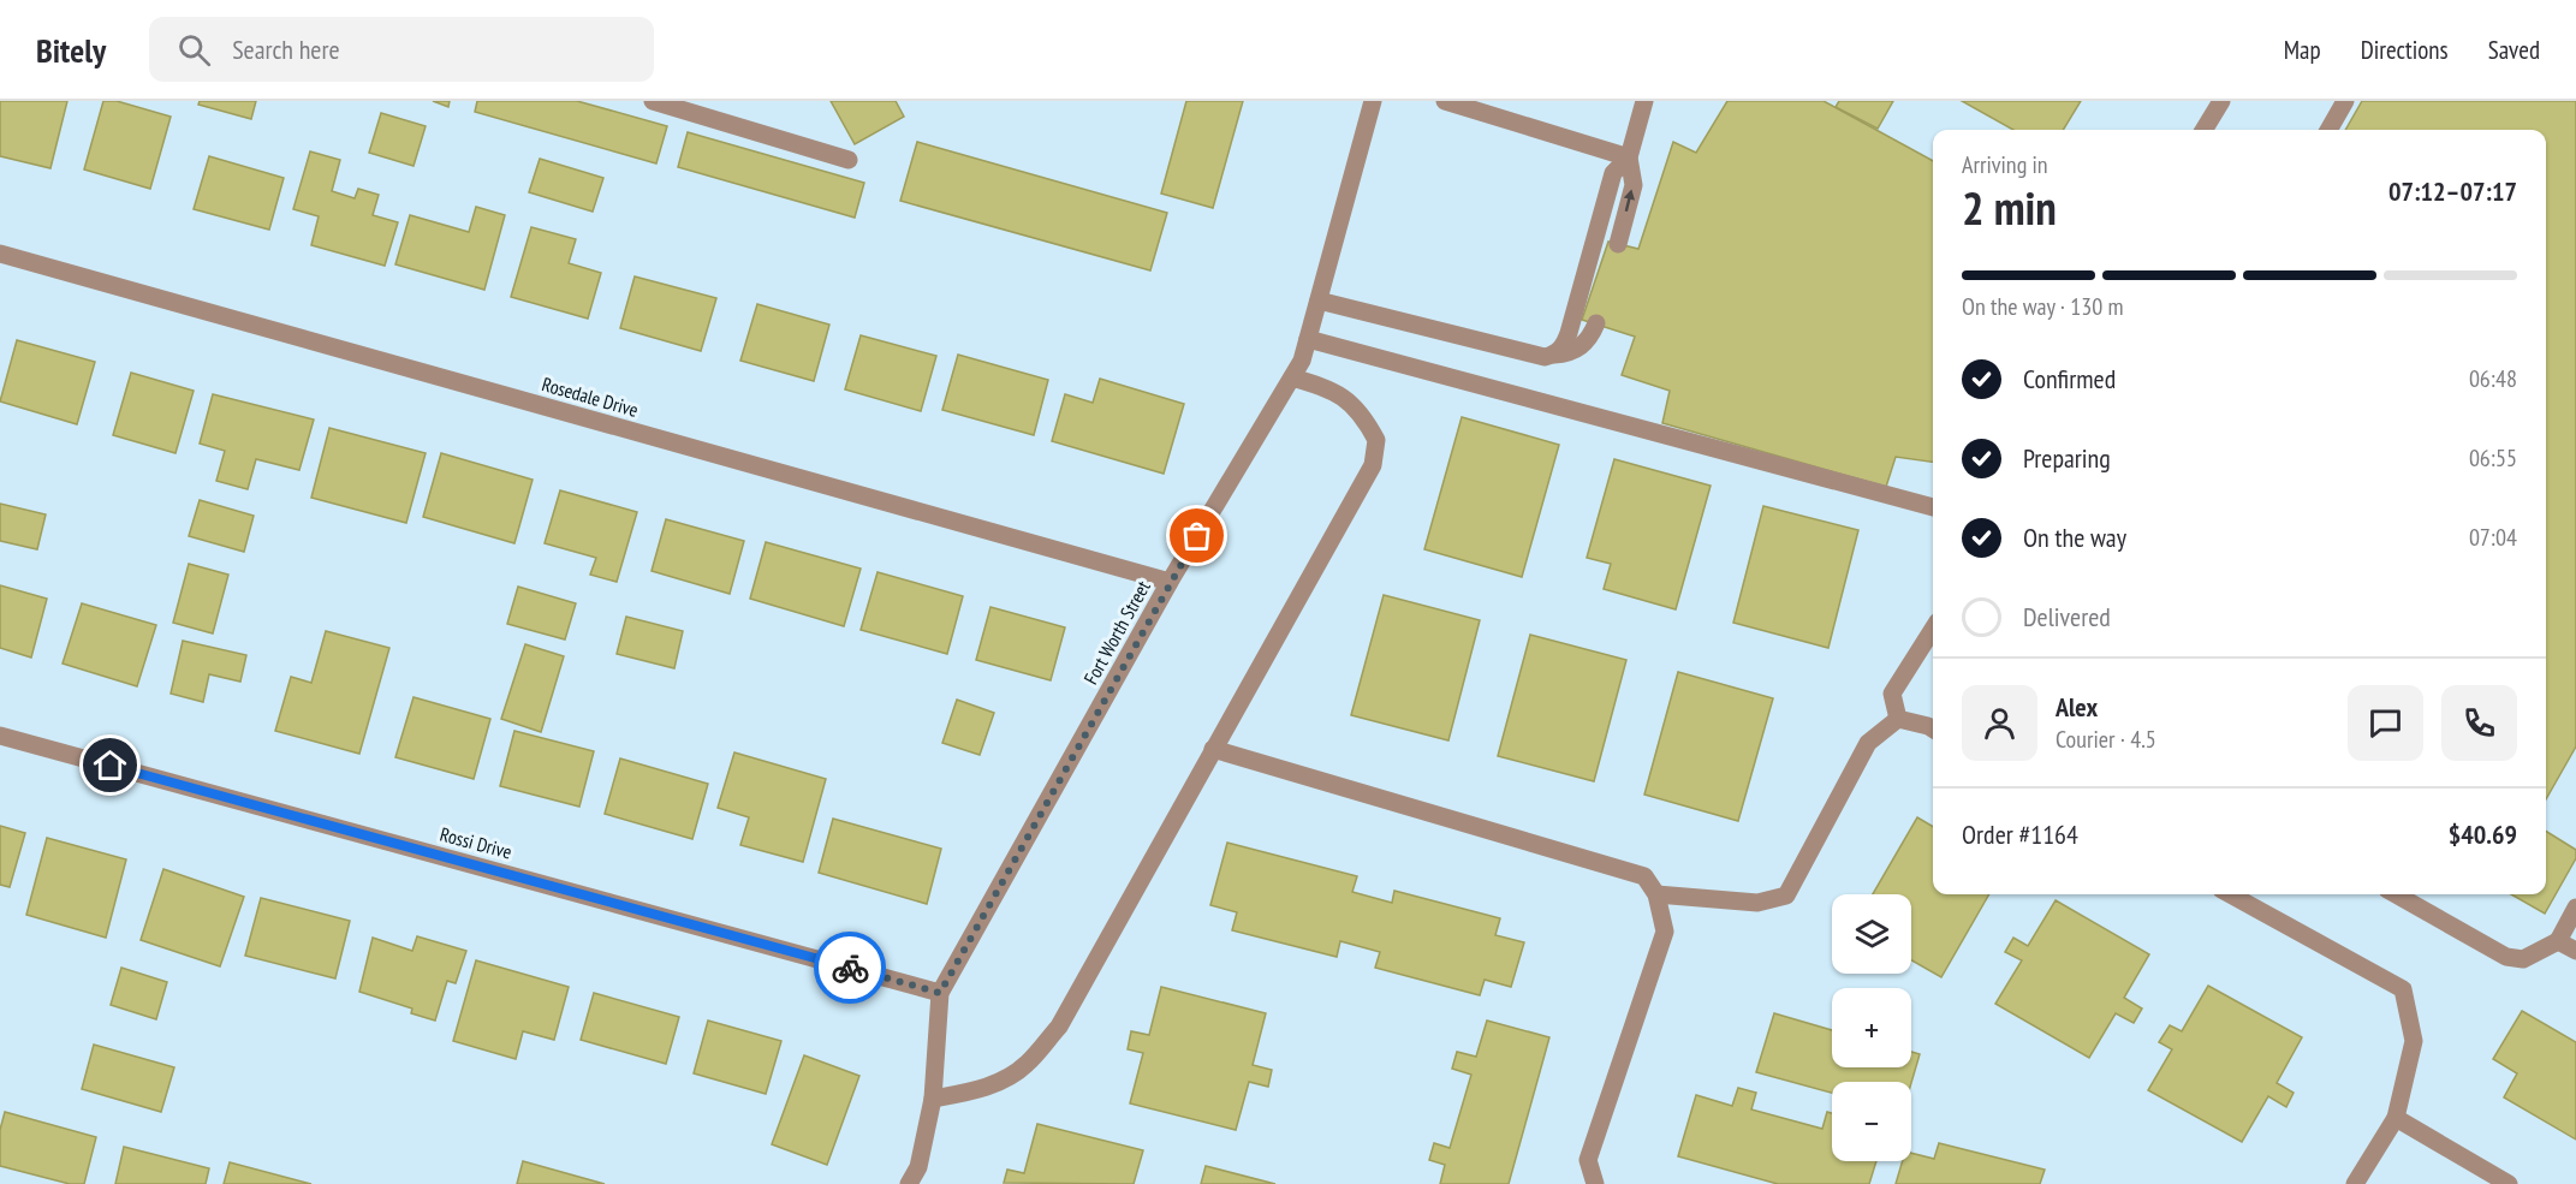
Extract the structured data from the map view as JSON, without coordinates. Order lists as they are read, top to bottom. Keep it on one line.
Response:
{"streets":{"street":["Rosedale Drive","Fort Worth Street","Rossi Drive"]},"crossings":[["Rosedale Drive","Fort Worth Street"],["Fort Worth Street","Rossi Drive"]],"page":{"header":"Bitely","search":"Search here","nav":["Map","Directions","Saved"],"heading":["2 min","Arriving in","07:12–07:17"],"panel":["Alex","Courier · 4.5","Order #1164","$40.69"],"bar":"On the way · 130 m","list":[["Confirmed","06:48"],["Preparing","06:55"],["On the way","07:04"],"Delivered"],"map_buttons":["+","−"]}}
